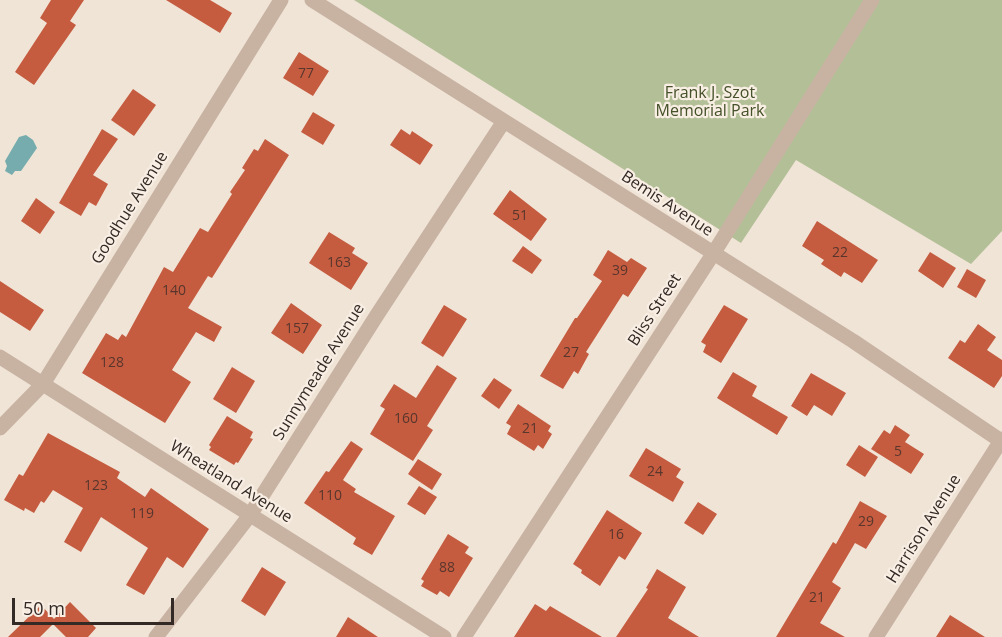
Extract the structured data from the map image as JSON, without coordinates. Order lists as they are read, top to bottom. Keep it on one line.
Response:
{"streets":{"street":["Bemis Avenue","Goodhue Avenue","Bliss Street","Sunnymeade Avenue","Wheatland Avenue","Harrison Avenue"]},"crossings":[["Bemis Avenue","Bliss Street"],["Bemis Avenue","Sunnymeade Avenue"],["Bemis Avenue","Harrison Avenue"],["Goodhue Avenue","Wheatland Avenue"],["Sunnymeade Avenue","Wheatland Avenue"]],"parks":["Frank J. Szot Memorial Park"],"house_numbers":["77","51","22","163","39","140","157","27","128","160","21","5","24","123","110","119","29","16","88","21"],"scale_bar":"50 m"}
